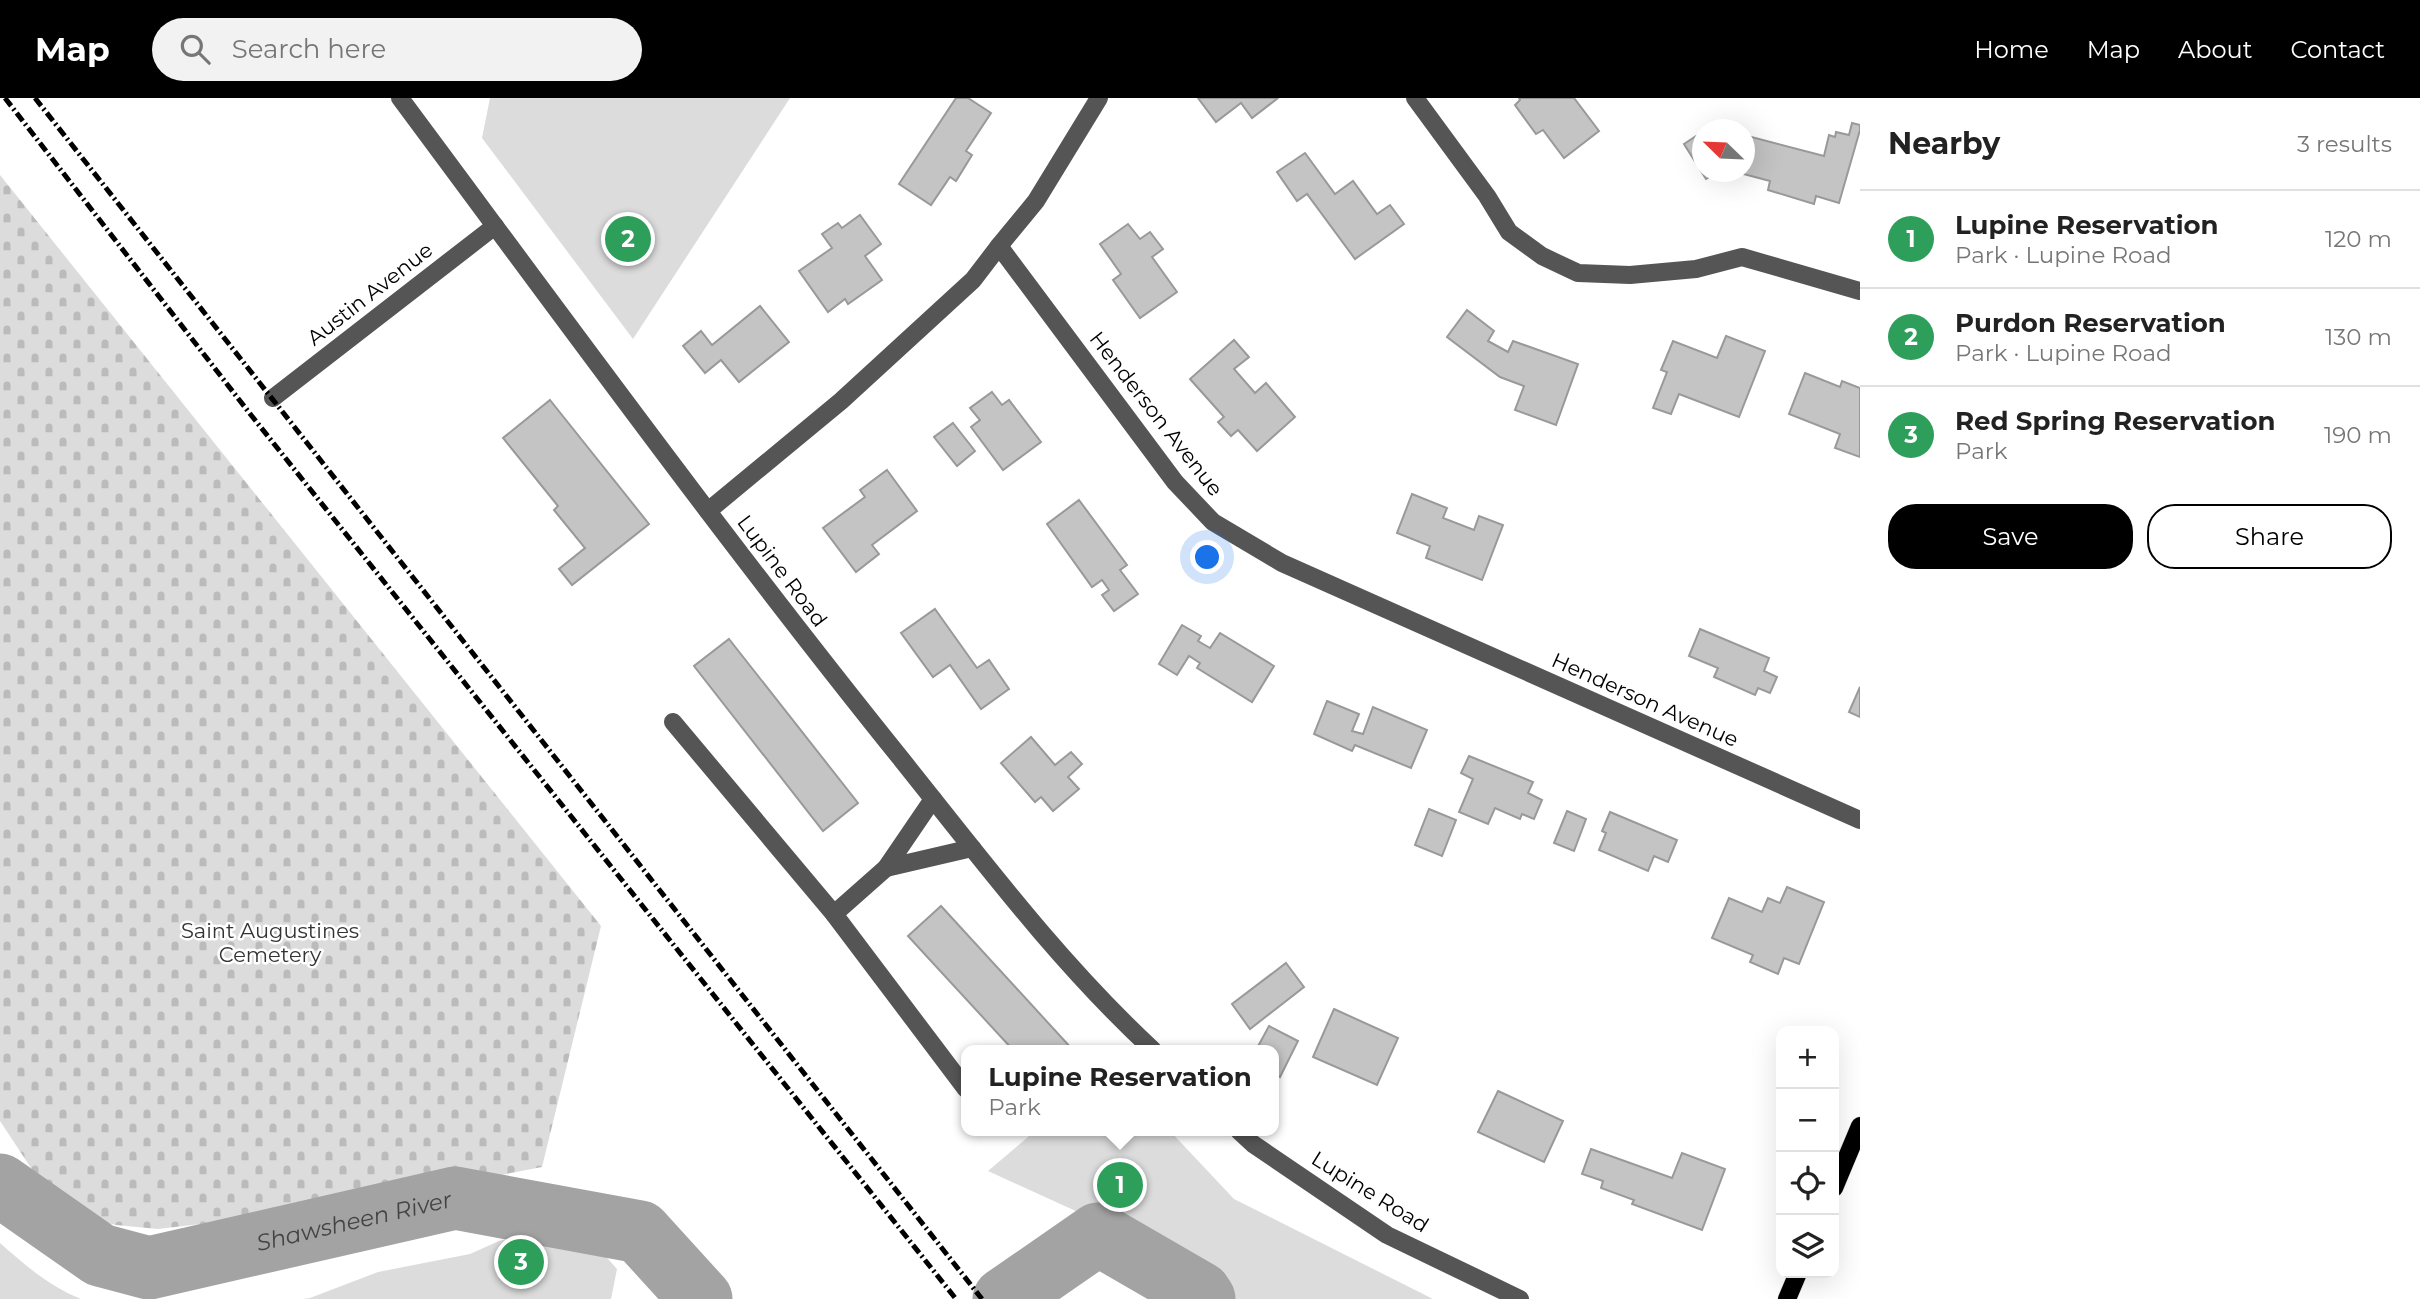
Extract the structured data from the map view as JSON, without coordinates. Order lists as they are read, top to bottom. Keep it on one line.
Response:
{"streets":{"street":["Austin Avenue","Henderson Avenue","Lupine Road"]},"crossings":[["Austin Avenue","Lupine Road"]],"water":["Shawsheen River"],"parks":["Saint Augustines Cemetery"],"north":"top left","page":{"header":"Map","search":"Search here","nav":["Home","Map","About","Contact"],"heading":["Nearby","3 results"],"list":[{"mark":"1","name":"Lupine Reservation","note":"Park · Lupine Road","value":"120 m"},{"mark":"2","name":"Purdon Reservation","note":"Park · Lupine Road","value":"130 m"},{"mark":"3","name":"Red Spring Reservation","note":"Park","value":"190 m"}],"pins":["2","1","3"],"buttons":["Save","Share"],"map_buttons":["+","−"],"popup":["Lupine Reservation","Park"]}}
